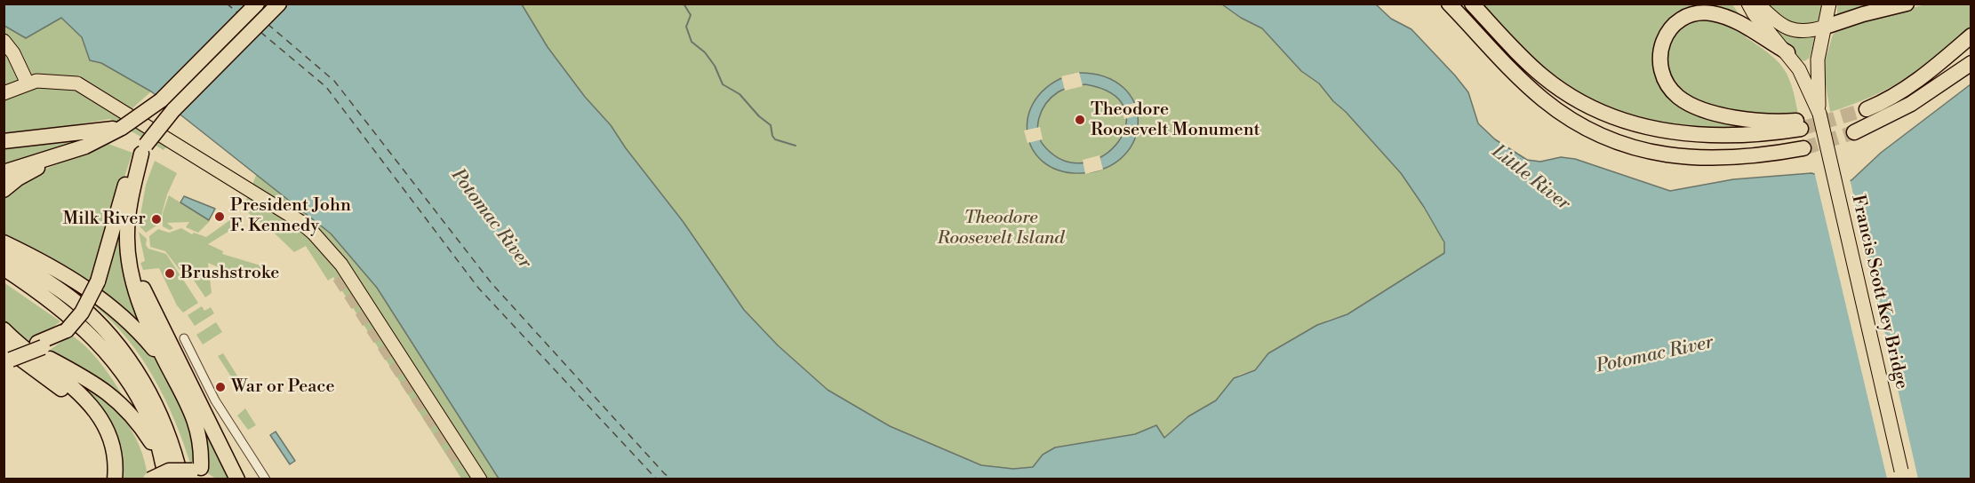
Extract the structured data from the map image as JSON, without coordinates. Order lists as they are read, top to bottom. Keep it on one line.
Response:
{"streets":{"main road":["Francis Scott Key Bridge"]},"water":["Little River","Potomac River"],"parks":["Theodore Roosevelt Island"],"places":["Theodore Roosevelt Monument","President John F. Kennedy","Milk River","Brushstroke","War or Peace"]}
